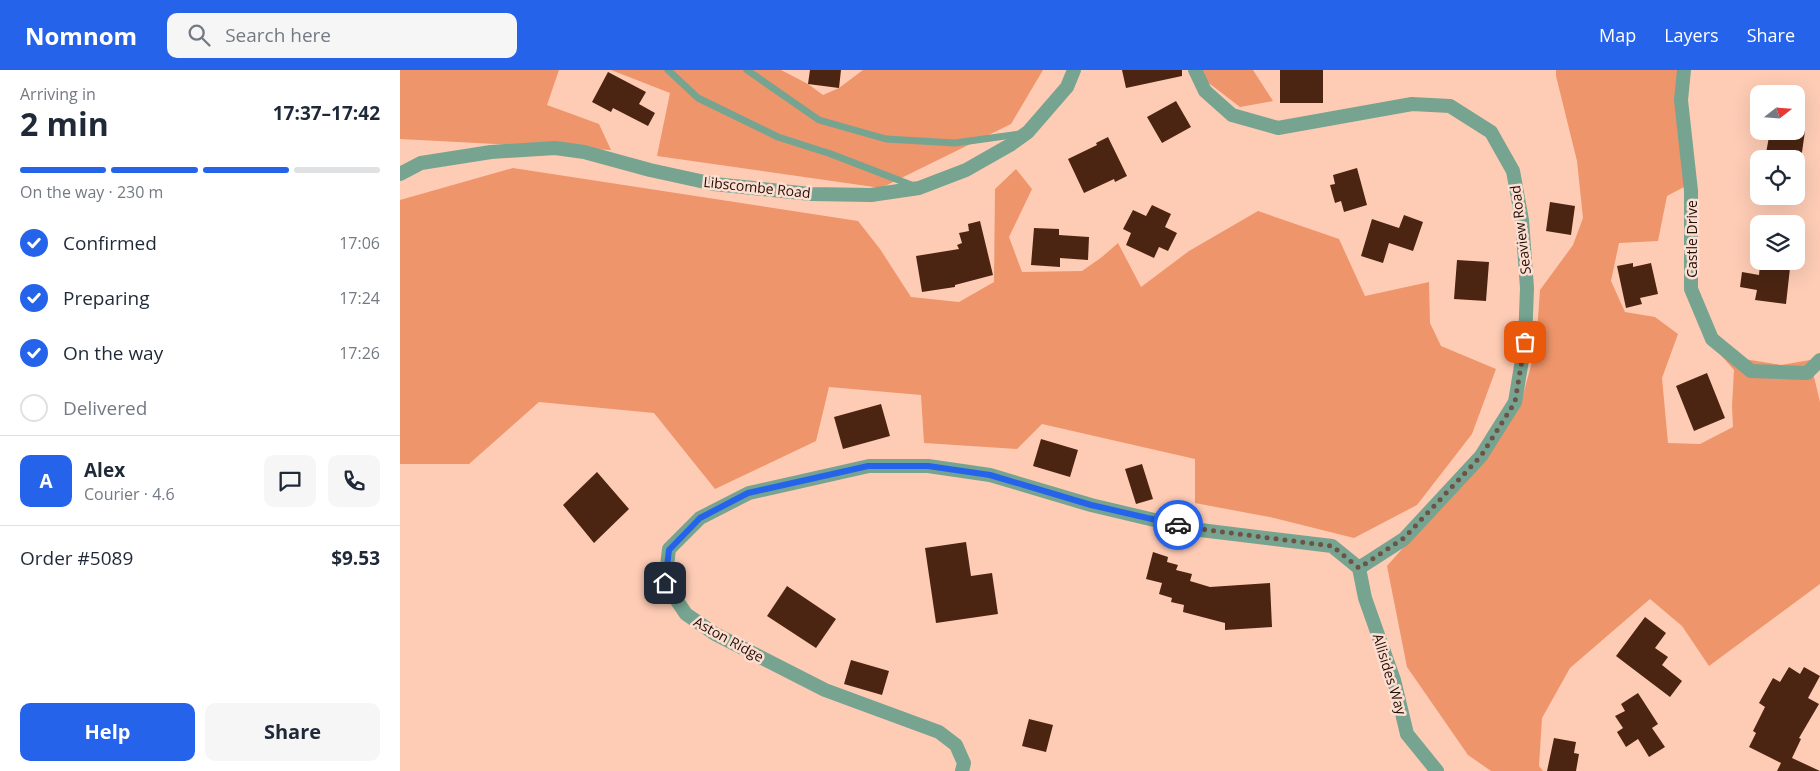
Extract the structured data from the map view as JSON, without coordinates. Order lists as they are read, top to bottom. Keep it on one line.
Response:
{"streets":{"street":["Libscombe Road","Seaview Road","Castle Drive","Aston Ridge","Allisides Way"]},"crossings":[["Seaview Road","Aston Ridge"],["Seaview Road","Allisides Way"],["Aston Ridge","Allisides Way"]],"north":"right","page":{"header":"Nomnom","search":"Search here","nav":["Map","Layers","Share"],"heading":["2 min","Arriving in","17:37–17:42"],"panel":["Alex","Courier · 4.6","Order #5089","$9.53"],"bar":"On the way · 230 m","list":[["Confirmed","17:06"],["Preparing","17:24"],["On the way","17:26"],"Delivered"],"round":"A","buttons":["Help","Share"]}}
